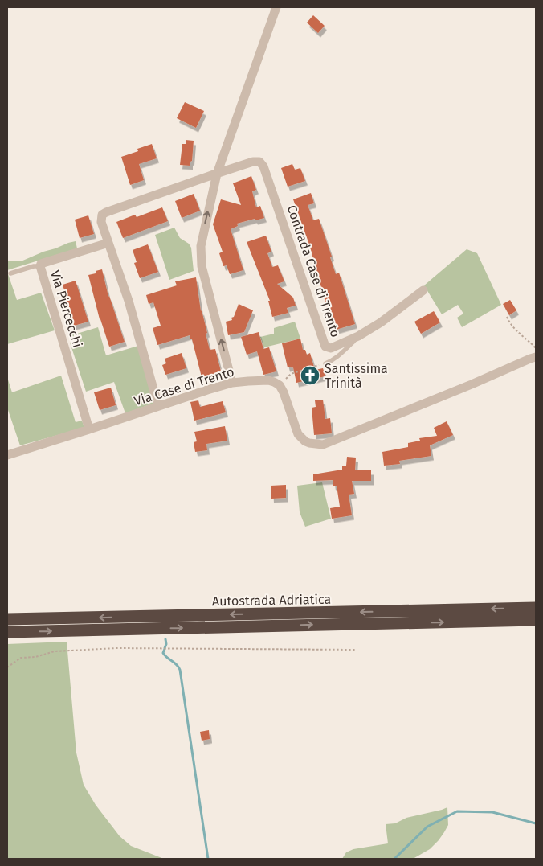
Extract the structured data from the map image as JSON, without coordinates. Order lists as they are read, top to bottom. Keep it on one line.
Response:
{"streets":{"highway":["Autostrada Adriatica"],"street":["Contrada Case di Trento","Via Piercecchi","Via Case di Trento"]},"crossings":[["Via Piercecchi","Via Case di Trento"]],"places":{"church":["Santissima Trinità"]}}
